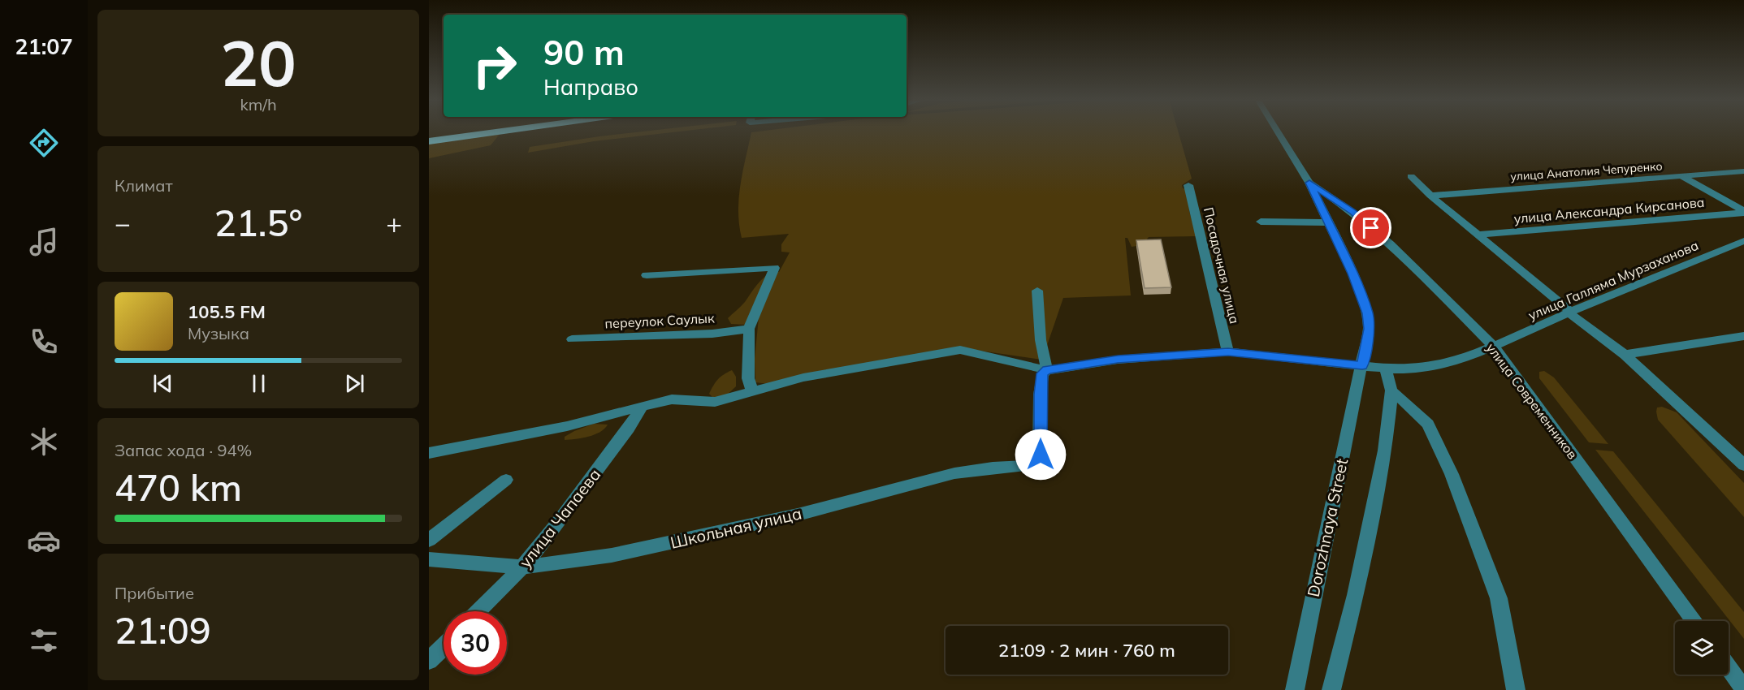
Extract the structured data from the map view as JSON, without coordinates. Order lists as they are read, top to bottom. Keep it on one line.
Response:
{"streets":{"street":["улица Анатолия Чепуренко","улица Александра Кирсанова","Посадочная улица","улица Галляма Мурзаханова","переулок Саулык","улица Современников","улица Чапаева","Школьная улица","Dorozhnaya Street"]},"crossings":[["Посадочная улица","улица Галляма Мурзаханова"],["улица Галляма Мурзаханова","улица Современников"],["улица Галляма Мурзаханова","Школьная улица"],["улица Галляма Мурзаханова","Dorozhnaya Street"],["улица Современников","Dorozhnaya Street"],["улица Чапаева","Школьная улица"]],"page":{"tabs":"21:07","tile":[["20","km/h"],"Климат",["Запас хода · 94%","470 km"],["Прибытие","21:09"]],"turn":["90 m","Направо"],"heat":["−","21.5°","+"],"song":["105.5 FM","Музыка"],"limit":"30","trip":"21:09 · 2 мин · 760 m"}}
